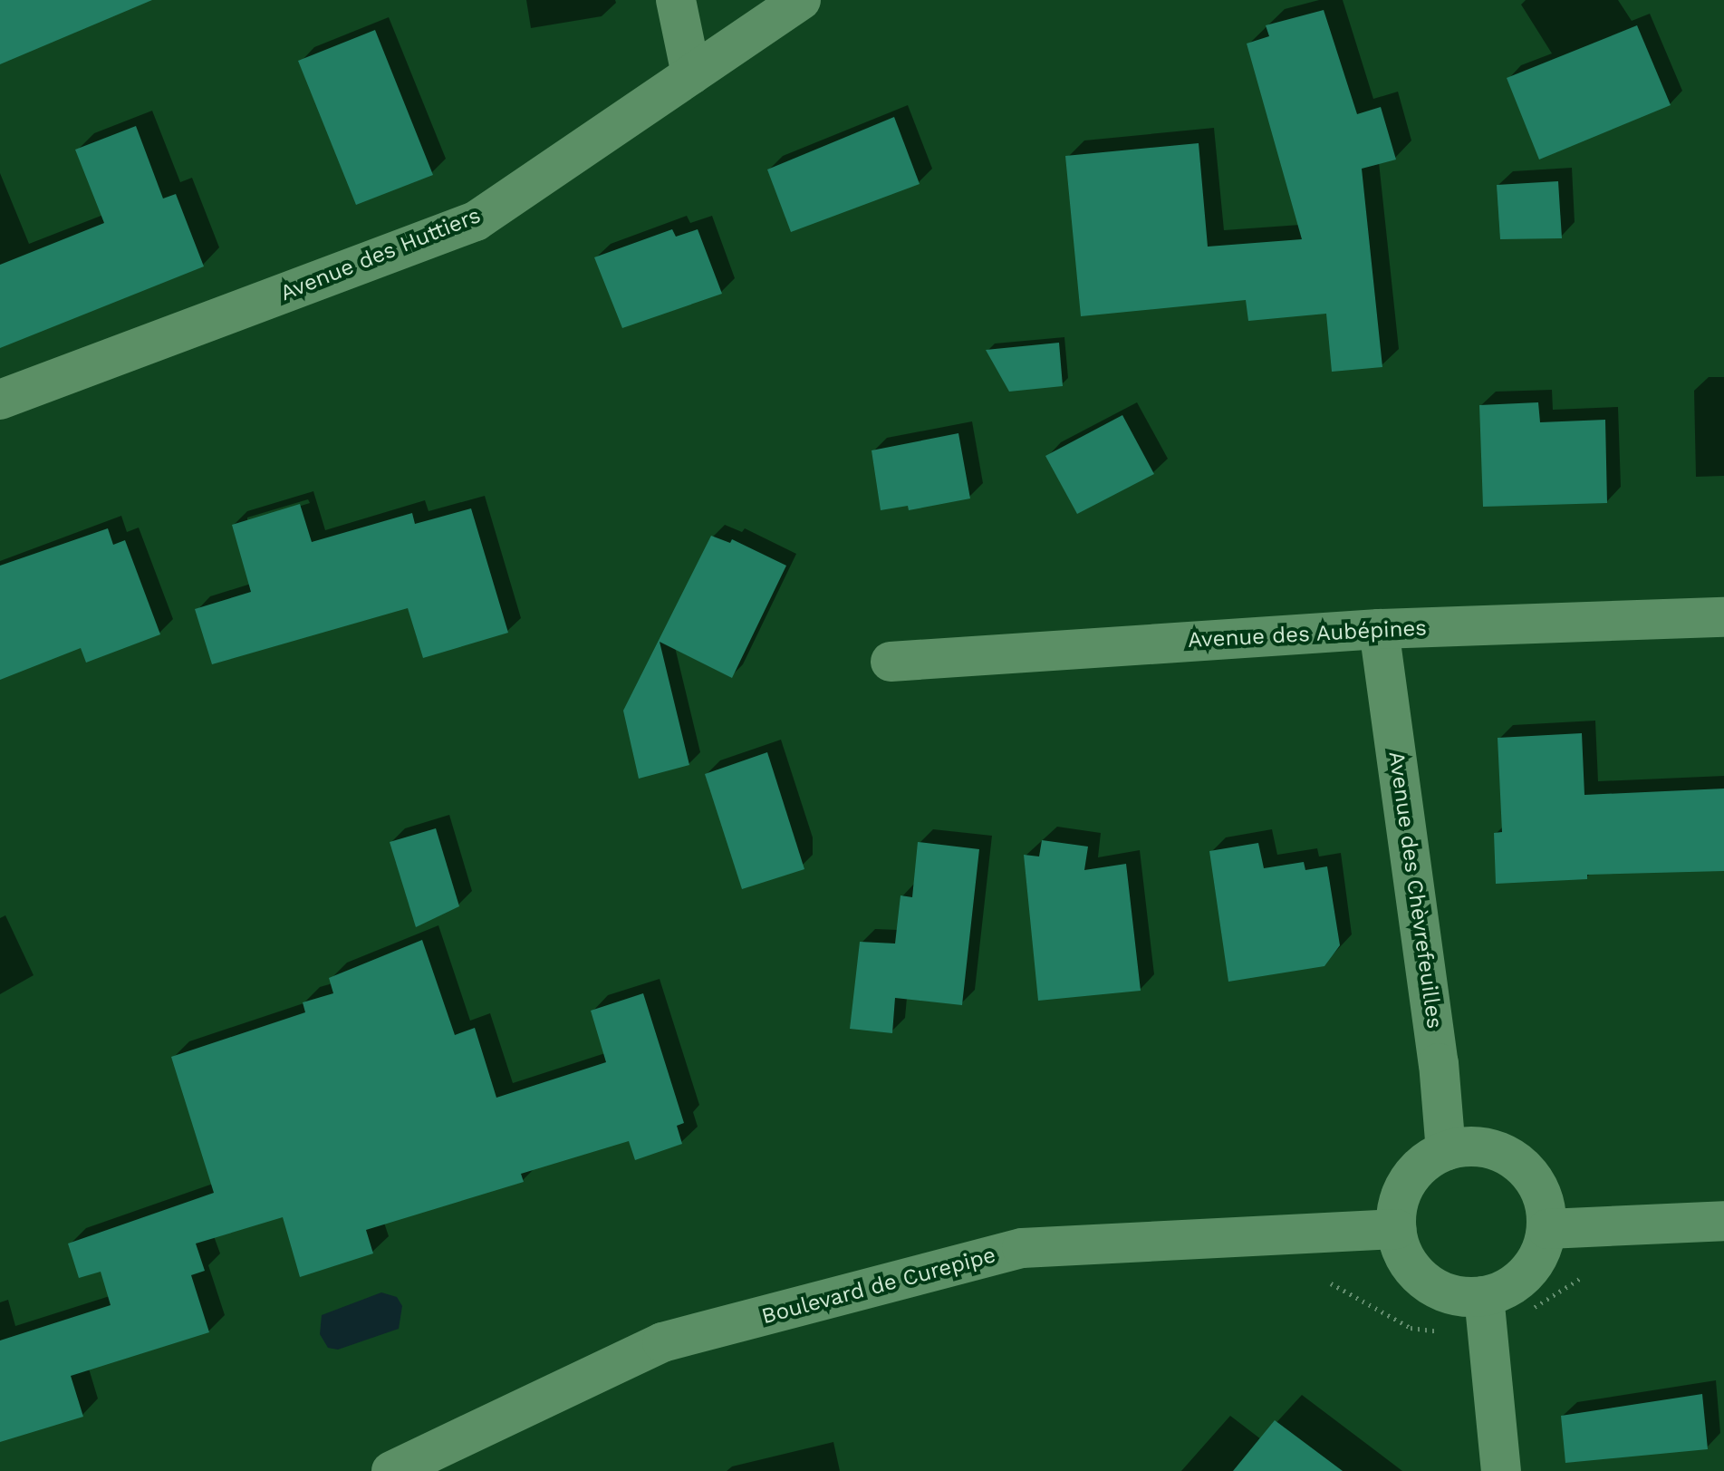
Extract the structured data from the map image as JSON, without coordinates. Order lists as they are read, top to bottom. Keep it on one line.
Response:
{"streets":{"street":["Avenue des Huttiers","Avenue des Aubépines","Avenue des Chèvrefeuilles","Boulevard de Curepipe"]},"crossings":[["Avenue des Aubépines","Avenue des Chèvrefeuilles"],["Avenue des Chèvrefeuilles","Boulevard de Curepipe"]]}
